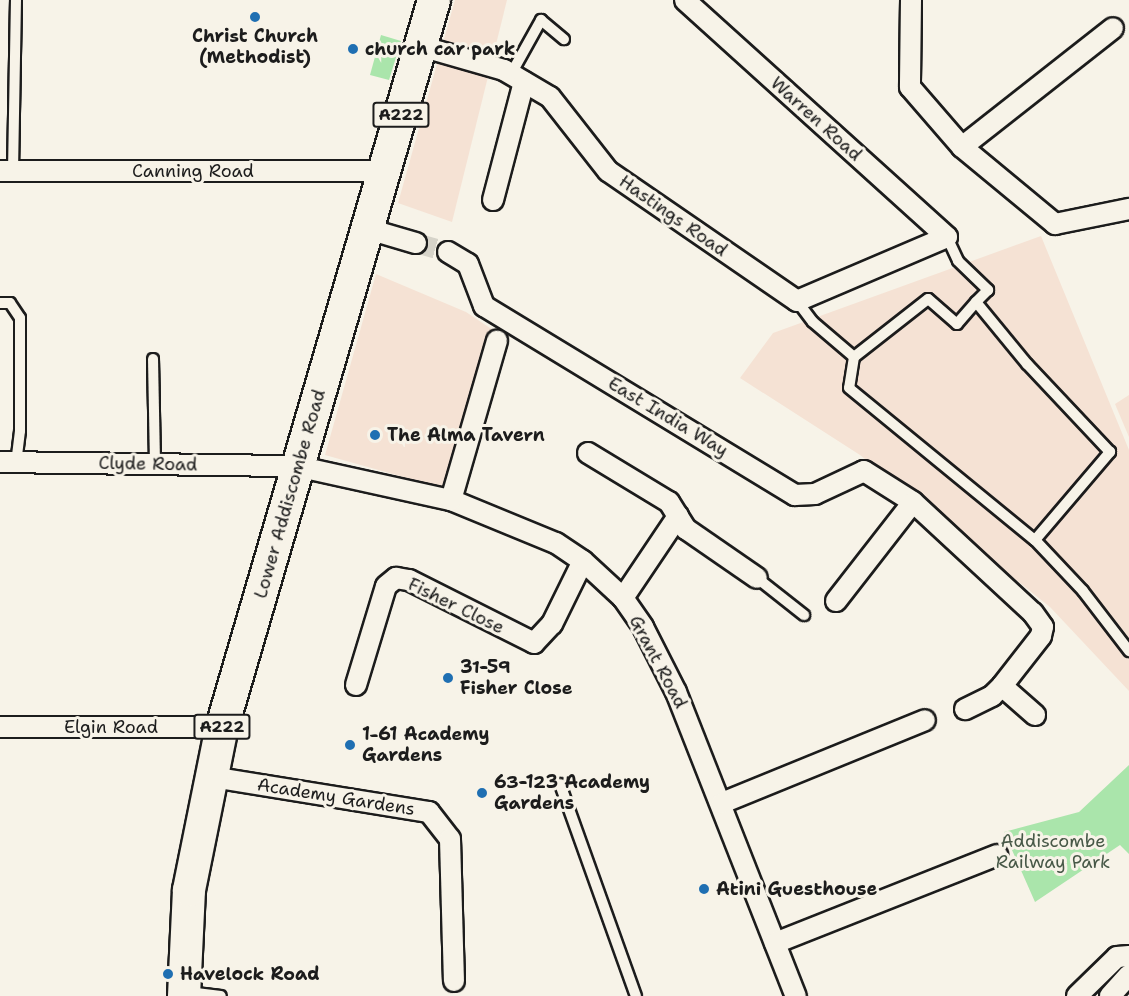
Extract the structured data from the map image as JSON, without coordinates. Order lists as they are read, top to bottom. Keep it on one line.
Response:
{"streets":{"main road":["A222","Lower Addiscombe Road"],"street":["Warren Road","Canning Road","Hastings Road","East India Way","Clyde Road","Fisher Close","Grant Road","Elgin Road","Academy Gardens"]},"crossings":[["Canning Road","Lower Addiscombe Road"],["Hastings Road","Lower Addiscombe Road"],["Clyde Road","Lower Addiscombe Road"],["Clyde Road","Grant Road"],["Lower Addiscombe Road","Grant Road"],["Lower Addiscombe Road","Elgin Road"],["Lower Addiscombe Road","Academy Gardens"],["Fisher Close","Grant Road"]],"parks":["Addiscombe Railway Park"],"places":["Christ Church (Methodist)","church car park","The Alma Tavern","31-59 Fisher Close","1-61 Academy Gardens","63-123 Academy Gardens","Atini Guesthouse","Havelock Road"]}
